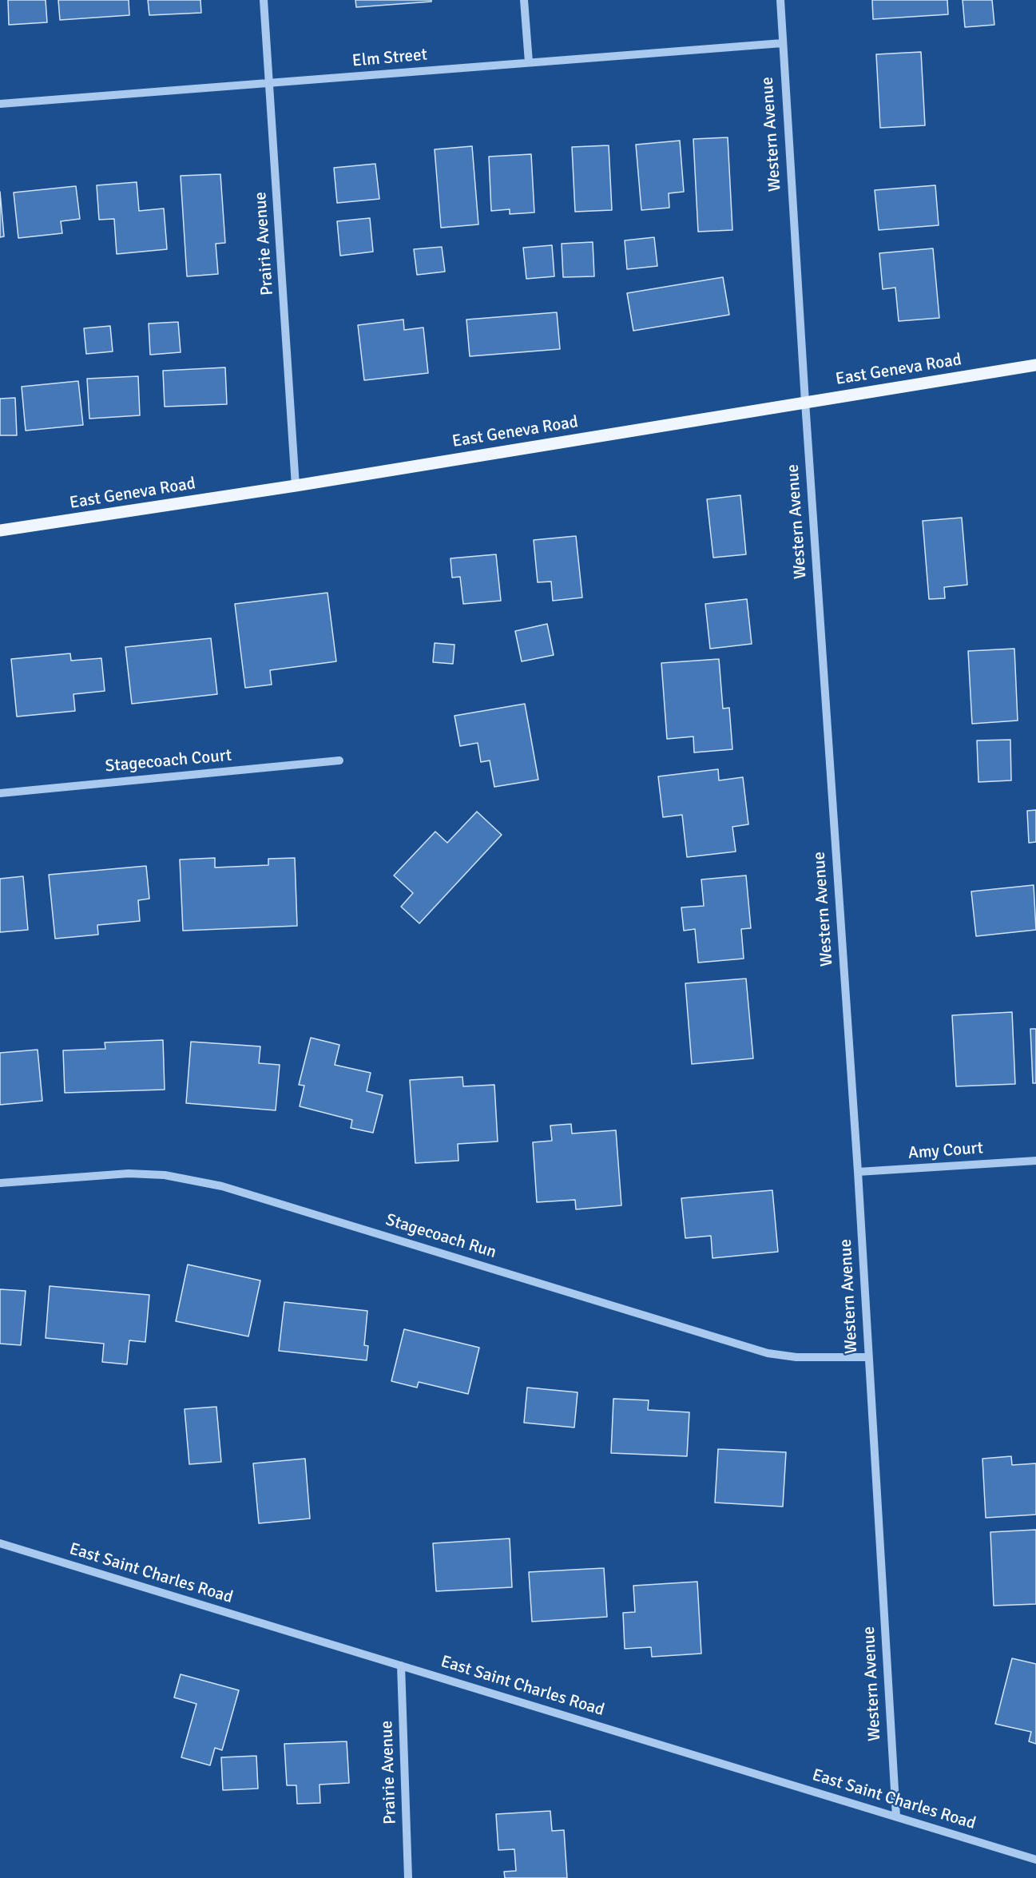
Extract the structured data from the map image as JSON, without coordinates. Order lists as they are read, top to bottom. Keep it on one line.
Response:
{"streets":{"main road":["East Geneva Road"],"street":["Elm Street","Western Avenue","Prairie Avenue","Stagecoach Court","Amy Court","Stagecoach Run","East Saint Charles Road"]},"crossings":[["Elm Street","Western Avenue"],["Elm Street","Prairie Avenue"],["Western Avenue","East Geneva Road"],["Western Avenue","Amy Court"],["Western Avenue","Stagecoach Run"],["Western Avenue","East Saint Charles Road"],["Prairie Avenue","East Geneva Road"],["Prairie Avenue","East Saint Charles Road"]]}
